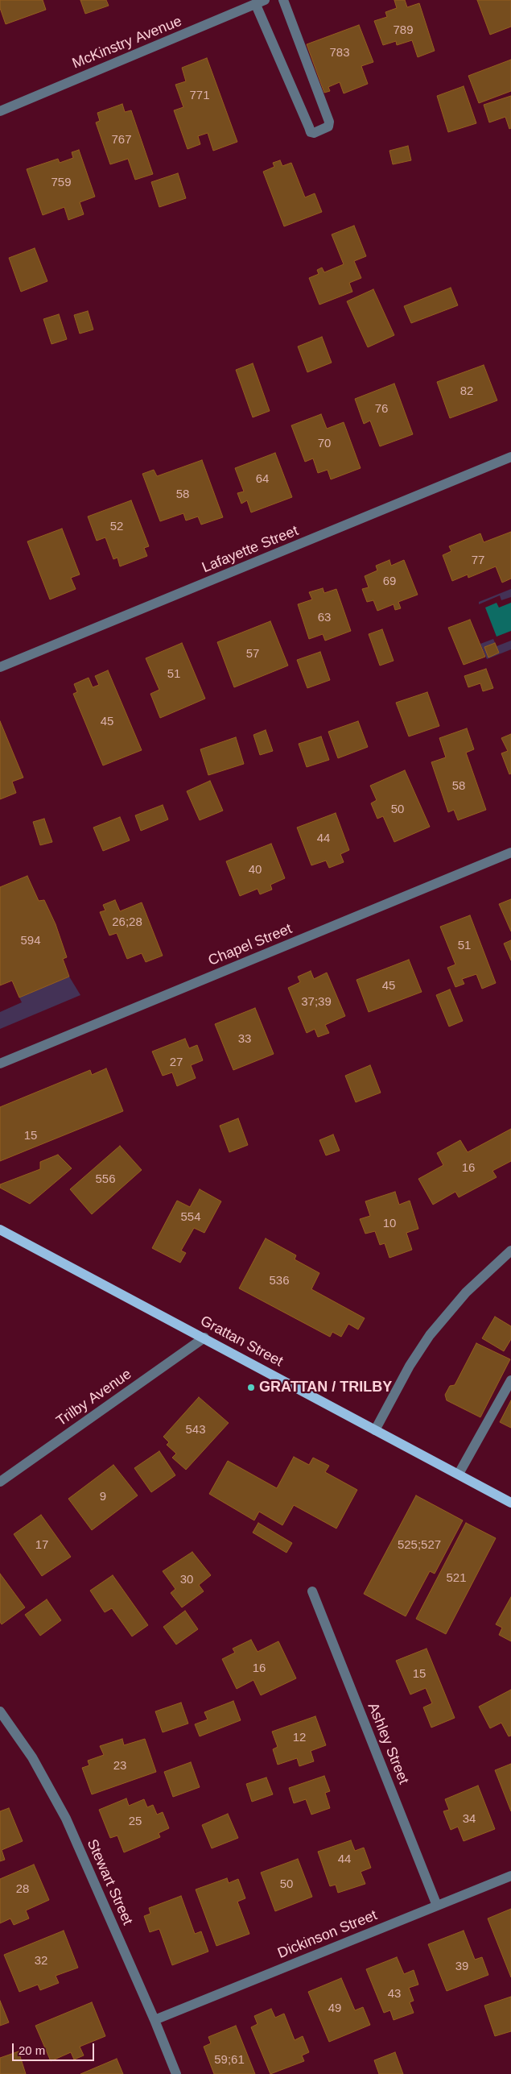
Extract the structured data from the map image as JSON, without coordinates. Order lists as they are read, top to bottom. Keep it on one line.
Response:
{"streets":{"main road":["Grattan Street"],"street":["McKinstry Avenue","Lafayette Street","Chapel Street","Trilby Avenue","Ashley Street","Stewart Street","Dickinson Street"]},"crossings":[["Grattan Street","Trilby Avenue"],["Ashley Street","Dickinson Street"],["Stewart Street","Dickinson Street"]],"places":["GRATTAN / TRILBY"],"house_numbers":["789","783","771","767","759","82","76","70","64","58","52","77","69","63","57","51","45","58","50","44","40","26;28","594","51","45","37;39","33","27","15","16","556","554","10","536","543","9","17","525;527","521","30","16","15","12","23","34","25","44","50","28","32","39","43","49","59;61"],"scale_bar":"20 m"}
